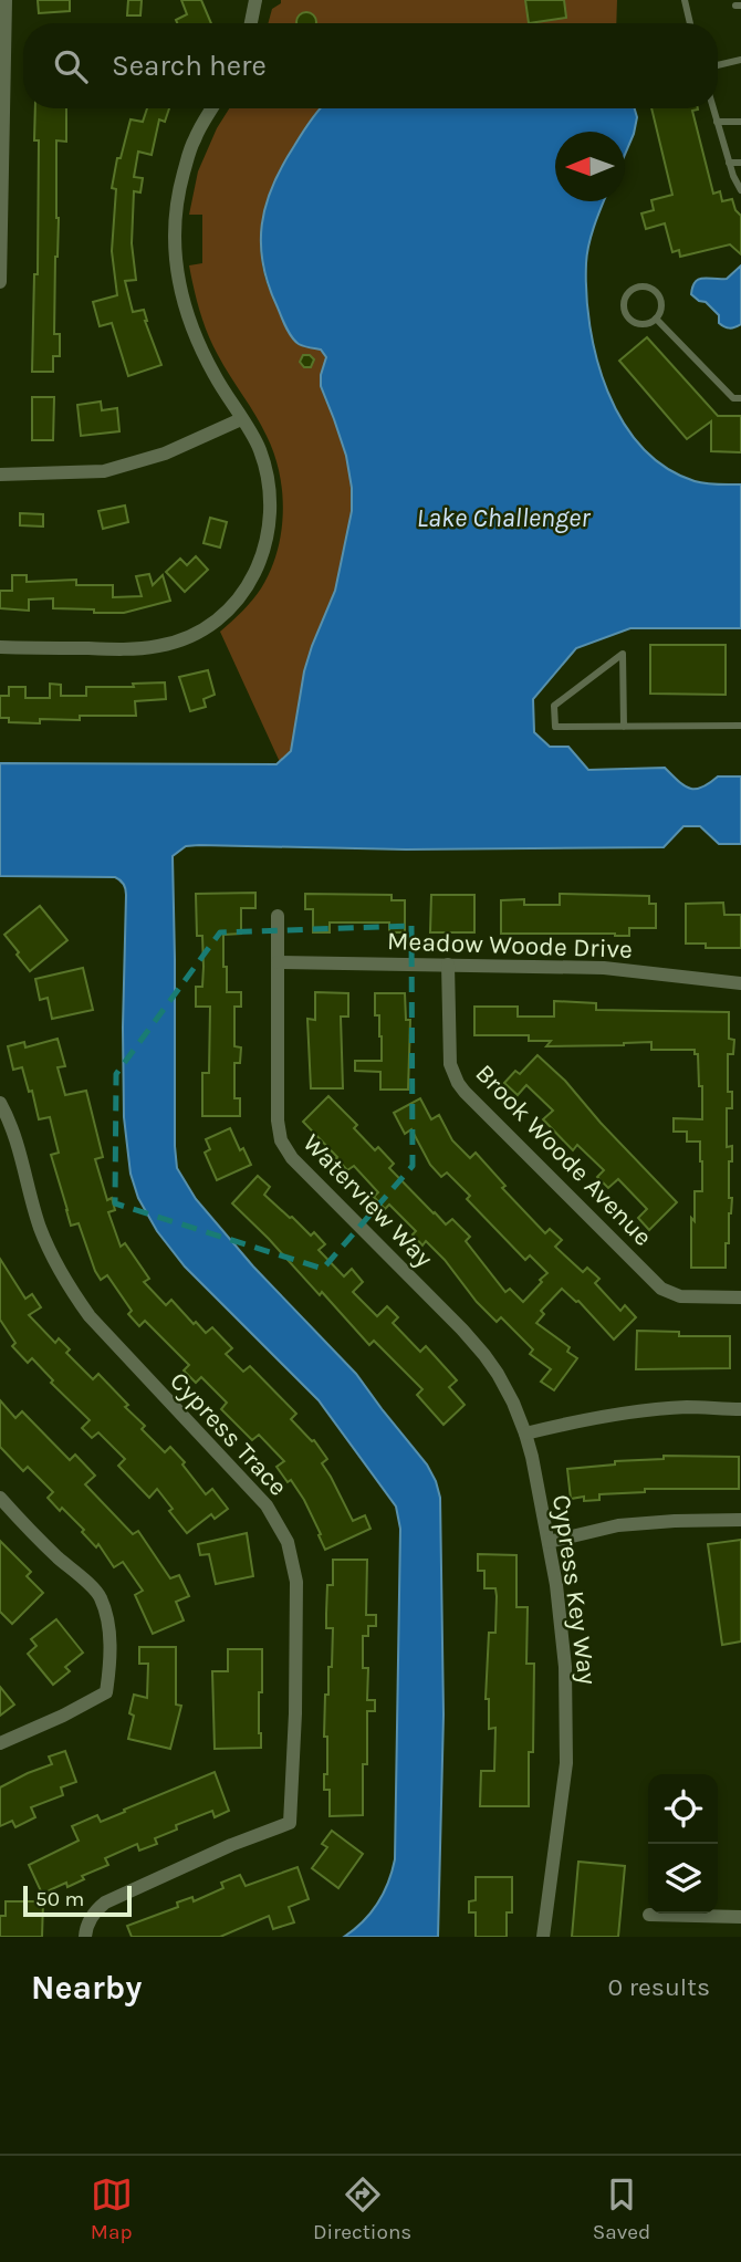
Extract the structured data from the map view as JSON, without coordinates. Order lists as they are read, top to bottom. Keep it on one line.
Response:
{"streets":{"street":["Meadow Woode Drive","Brook Woode Avenue","Waterview Way","Cypress Trace","Cypress Key Way"]},"crossings":[["Meadow Woode Drive","Brook Woode Avenue"],["Meadow Woode Drive","Waterview Way"],["Waterview Way","Cypress Key Way"]],"water":["Lake Challenger"],"scale_bar":"50 m","north":"left","page":{"search":"Search here","scale":"50 m","heading":["Nearby","0 results"],"nav":["Map","Directions","Saved"]}}
